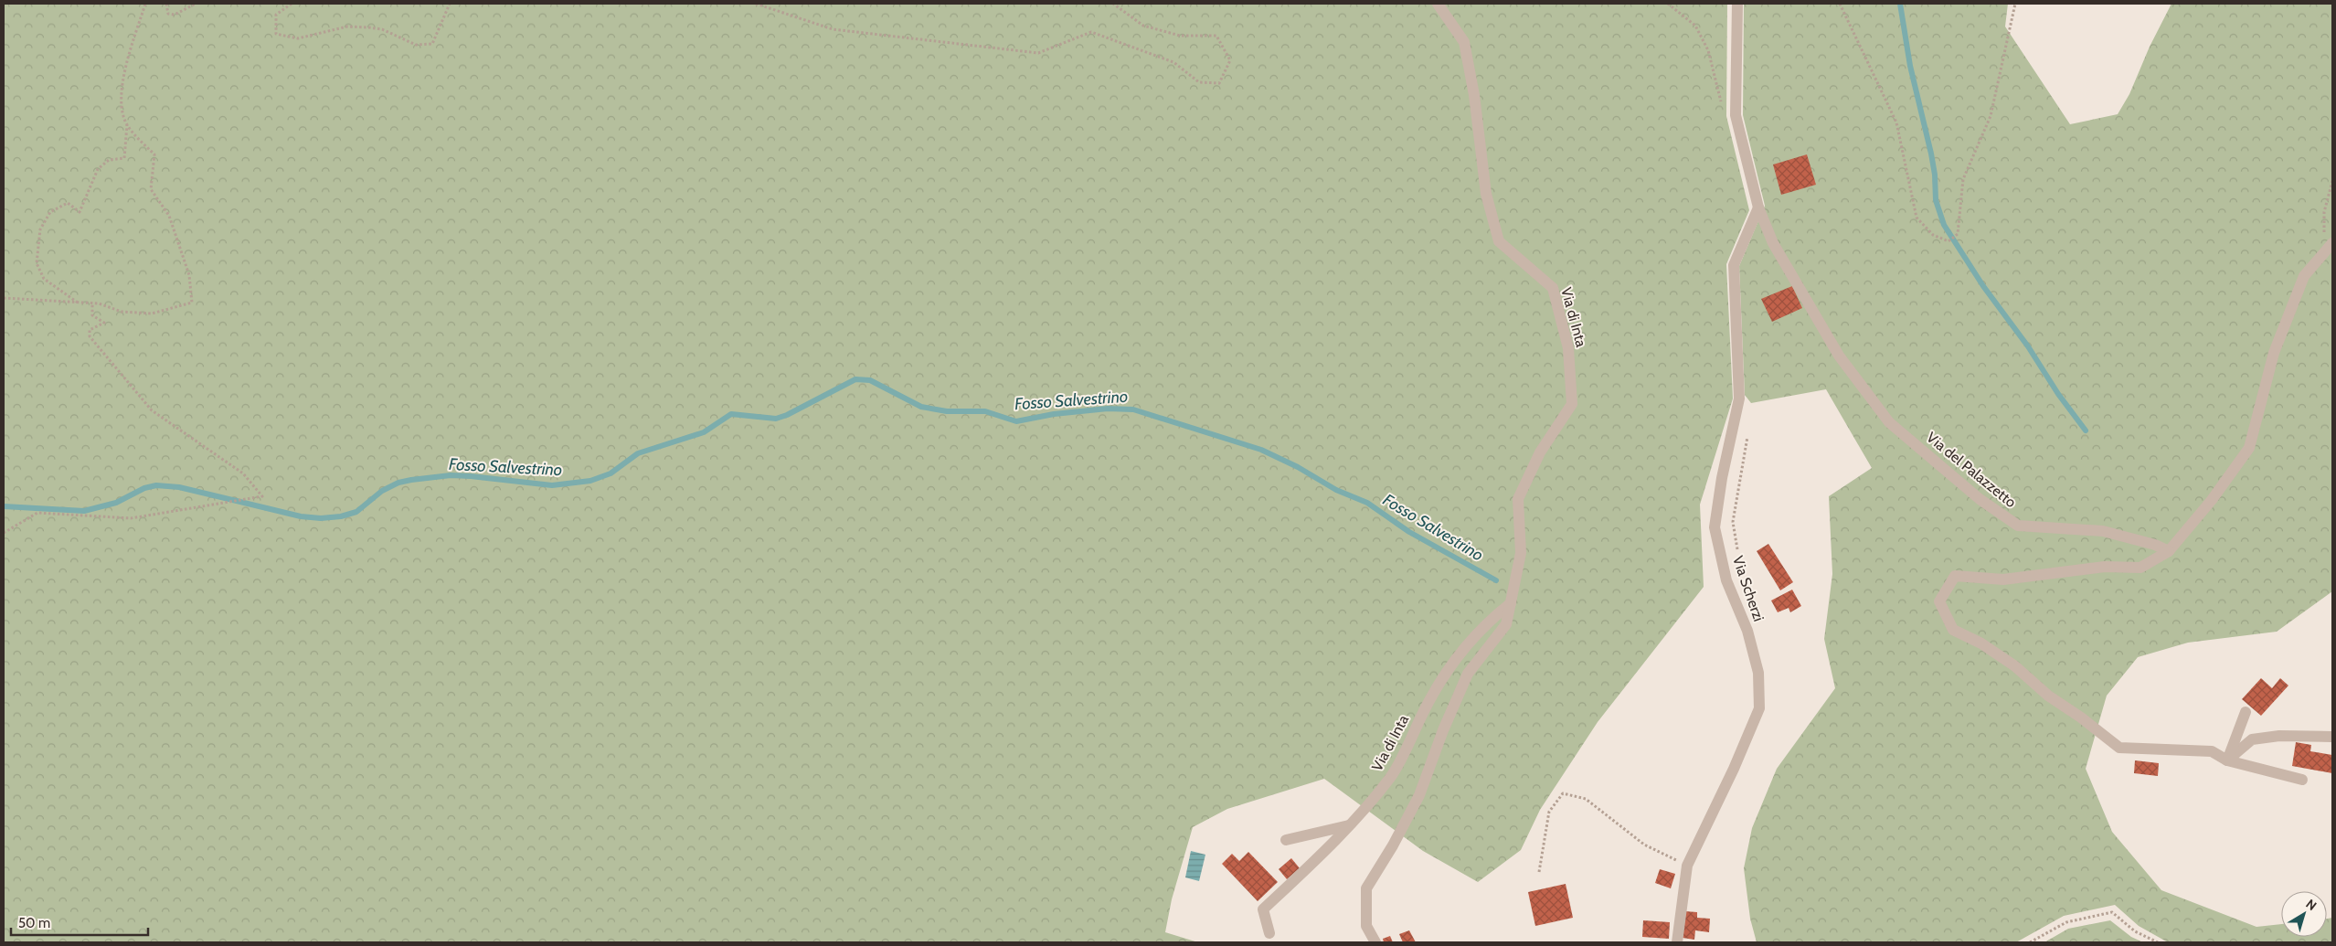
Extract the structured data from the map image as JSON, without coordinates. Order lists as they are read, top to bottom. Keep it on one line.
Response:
{"streets":{"street":["Via di Inta","Via del Palazzetto","Via Scherzi"]},"crossings":[["Via del Palazzetto","Via Scherzi"]],"water":["Fosso Salvestrino"],"scale_bar":"50 m","north":"top right"}
